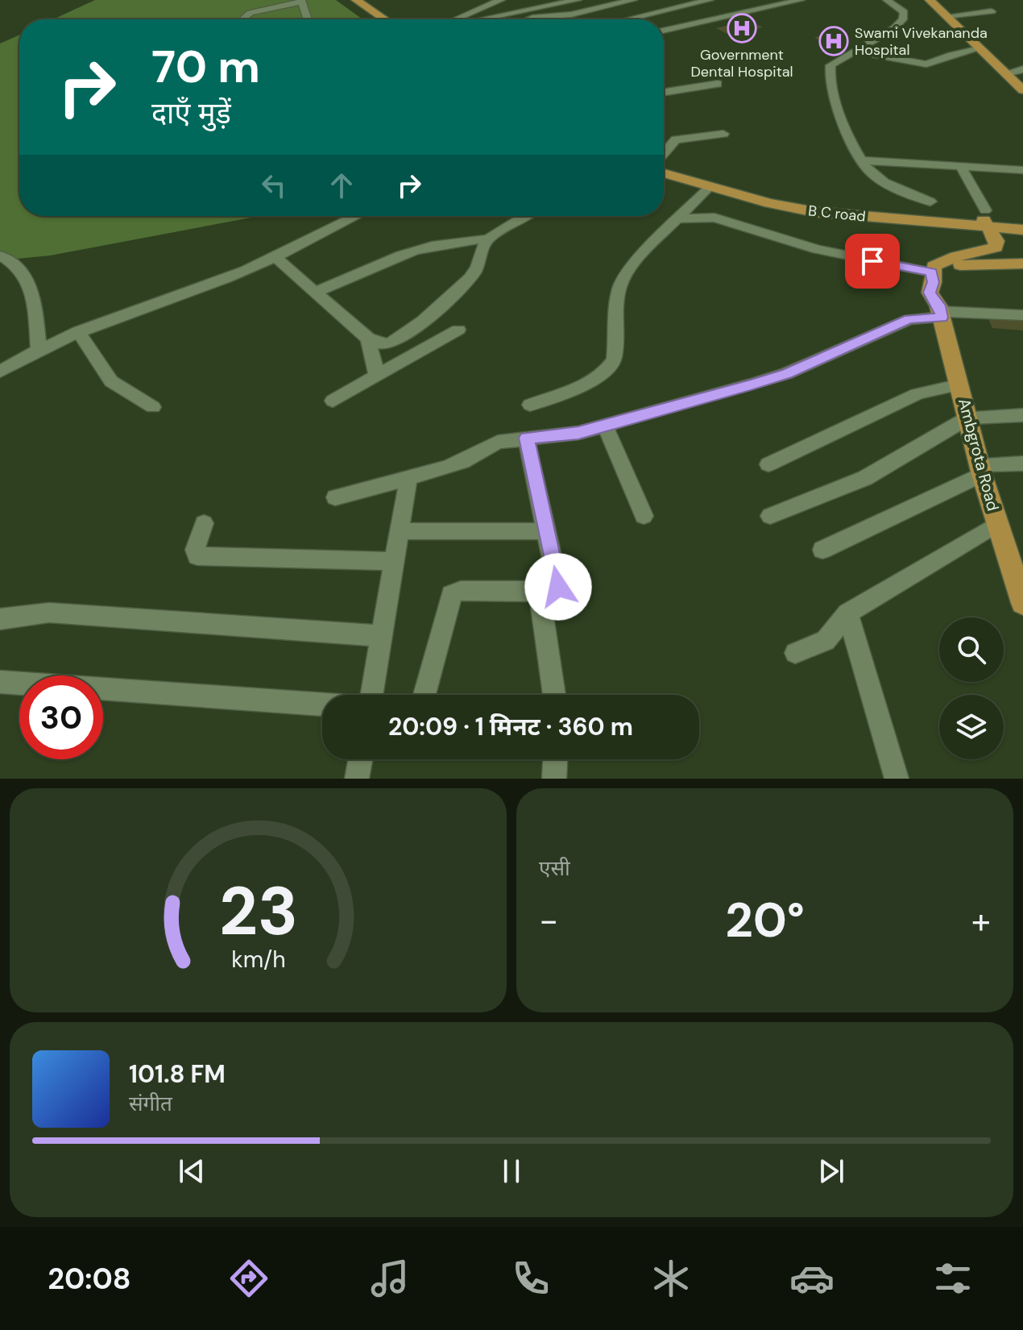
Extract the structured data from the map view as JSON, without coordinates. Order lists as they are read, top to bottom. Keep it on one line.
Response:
{"streets":{"main road":["B C road","Ambgrota Road"]},"places":{"hospital":["Government Dental Hospital","Swami Vivekananda Hospital"]},"page":{"turn":["70 m","दाएँ मुड़ें"],"limit":"30","trip":"20:09 · 1 मिनट · 360 m","tile":"एसी","heat":["−","20°","+"],"song":["101.8 FM","संगीत"],"tabs":"20:08","gauge":["23","km/h"]}}
